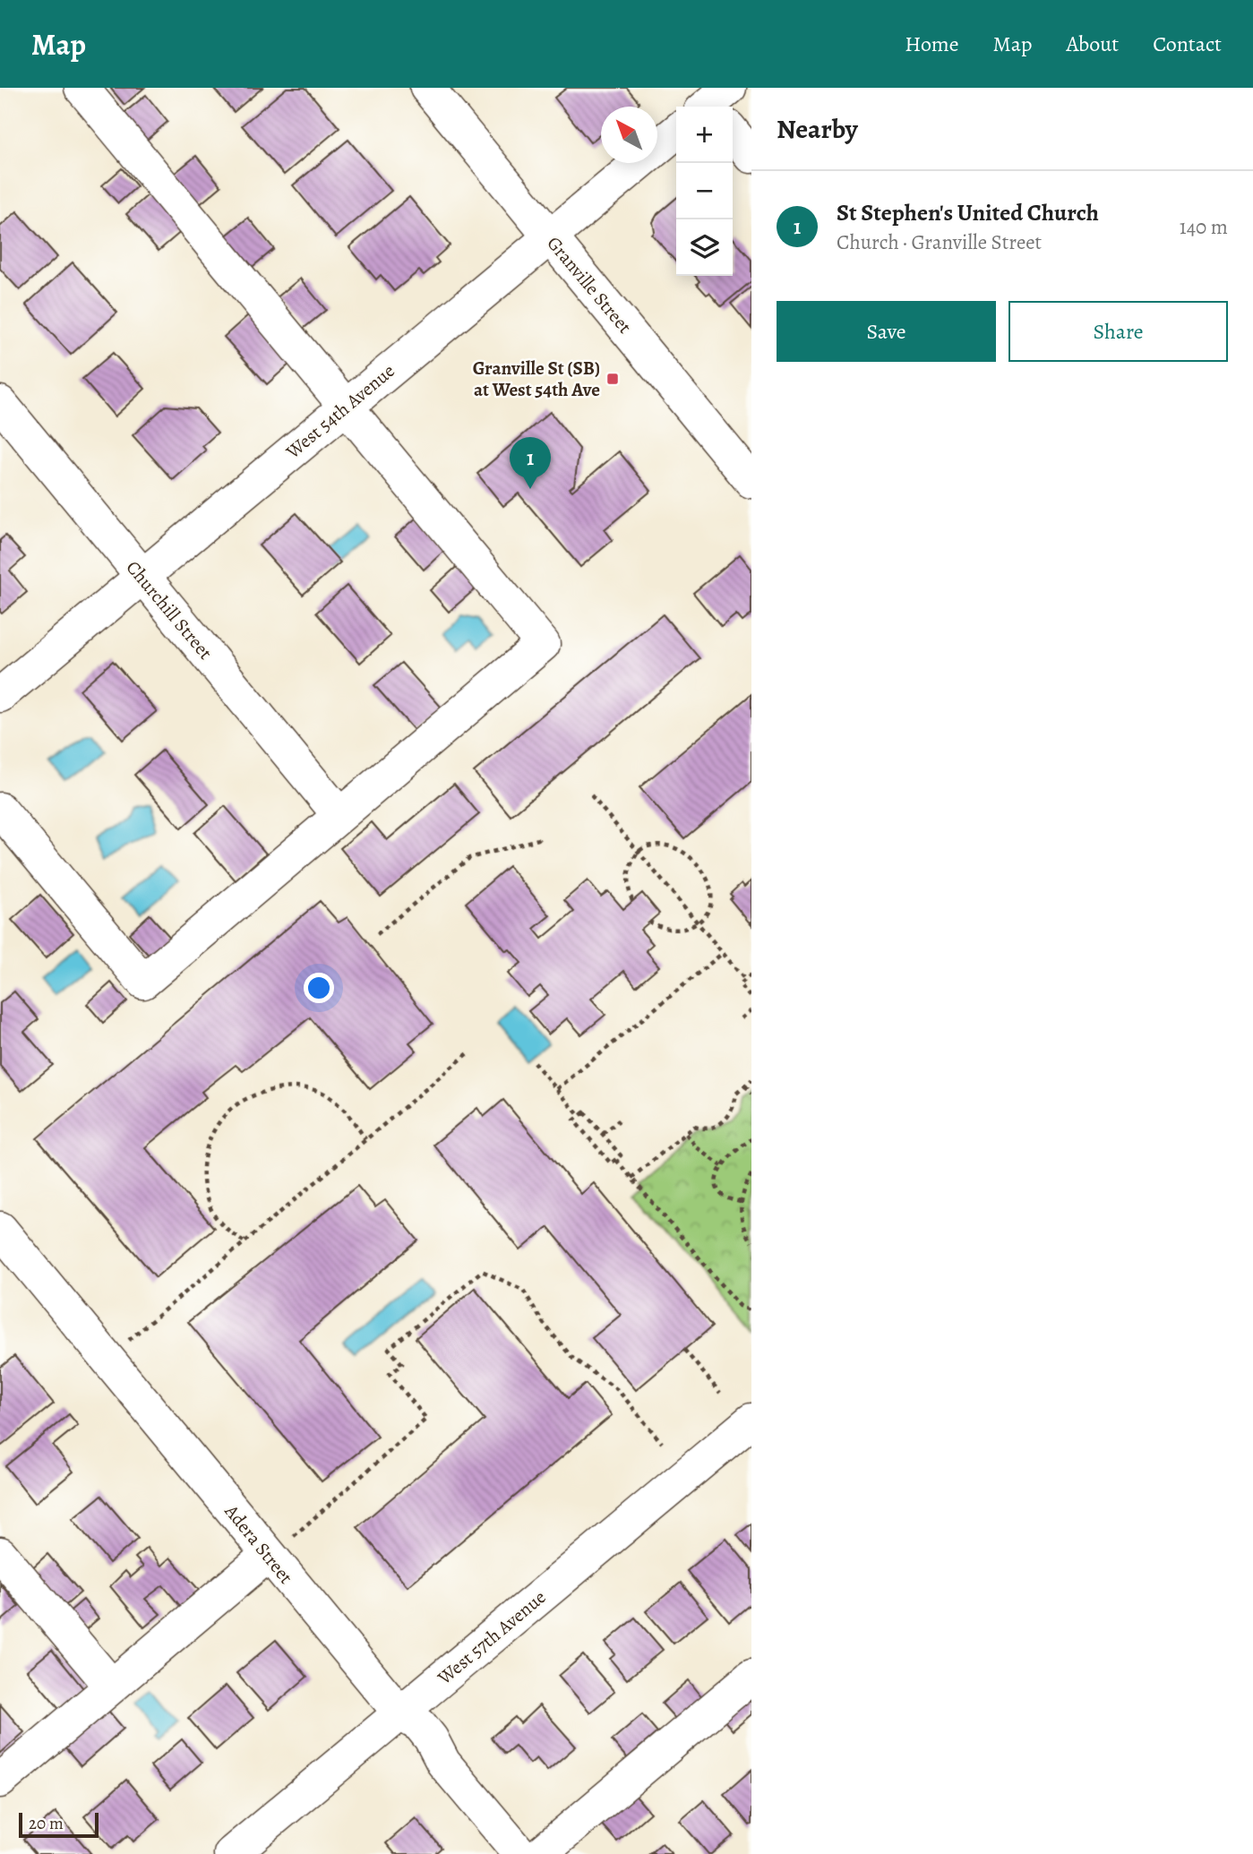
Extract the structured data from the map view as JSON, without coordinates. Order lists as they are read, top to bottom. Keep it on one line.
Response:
{"streets":{"main road":["Granville Street","West 54th Avenue","Churchill Street","Adera Street","West 57th Avenue"]},"crossings":[["Granville Street","West 54th Avenue"],["West 54th Avenue","Churchill Street"],["Adera Street","West 57th Avenue"]],"places":{"transit":["Granville St (SB) at West 54th Ave"]},"scale_bar":"20 m","north":"top left","page":{"header":"Map","nav":["Home","Map","About","Contact"],"heading":"Nearby","map_buttons":["+","−"],"list":[{"mark":"1","name":"St Stephen's United Church","note":"Church · Granville Street","value":"140 m"}],"buttons":["Save","Share"],"pins":"1","scale":"20 m"}}
